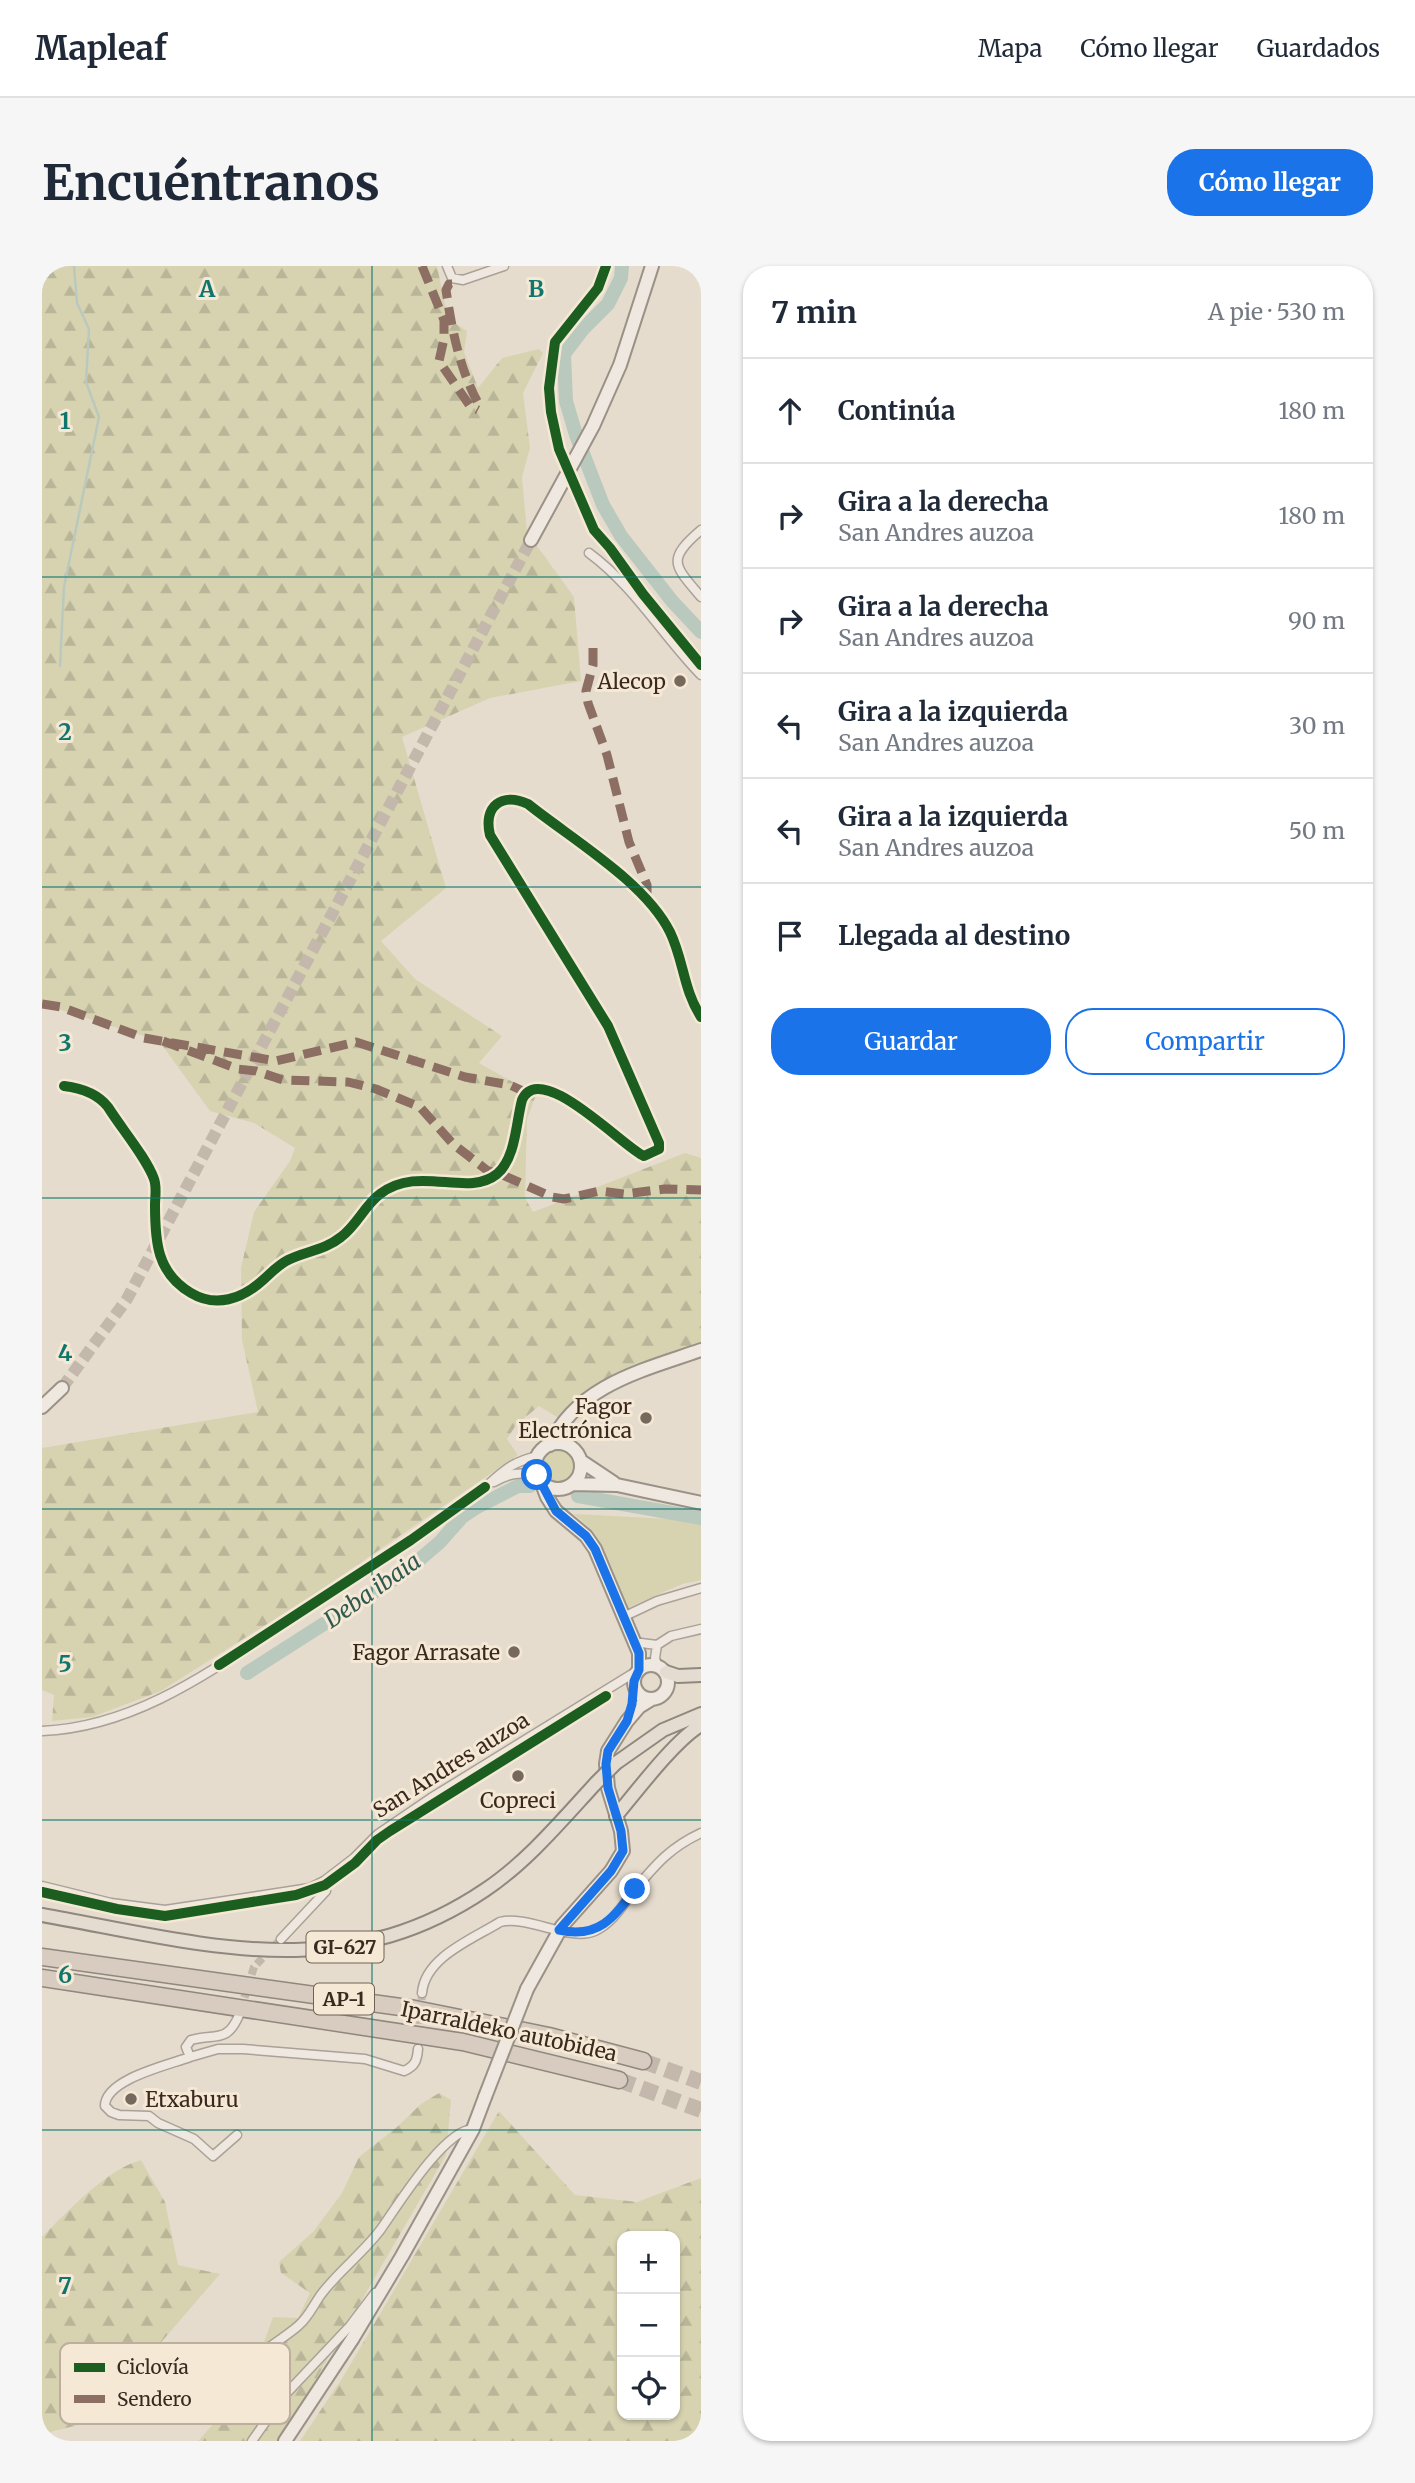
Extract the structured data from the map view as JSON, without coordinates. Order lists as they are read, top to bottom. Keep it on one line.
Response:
{"streets":{"highway":["AP-1","Iparraldeko autobidea"],"main road":["GI-627"],"street":["San Andres auzoa"]},"water":["Deba ibaia"],"places":["Alecop","Fagor Electrónica","Fagor Arrasate","Copreci","Etxaburu"],"legend":["Ciclovía","Sendero"],"page":{"header":"Mapleaf","nav":["Mapa","Cómo llegar","Guardados"],"buttons":["Cómo llegar",["Guardar","Compartir"]],"title":"Encuéntranos","heading":["7 min","A pie · 530 m"],"list":[["Continúa","180 m"],["Gira a la derecha","San Andres auzoa","180 m"],["Gira a la derecha","San Andres auzoa","90 m"],["Gira a la izquierda","San Andres auzoa","30 m"],["Gira a la izquierda","San Andres auzoa","50 m"],"Llegada al destino"],"map_buttons":["+","−"]},"grid":{"columns":["A","B"],"rows":["1","2","3","4","5","6","7"]}}
